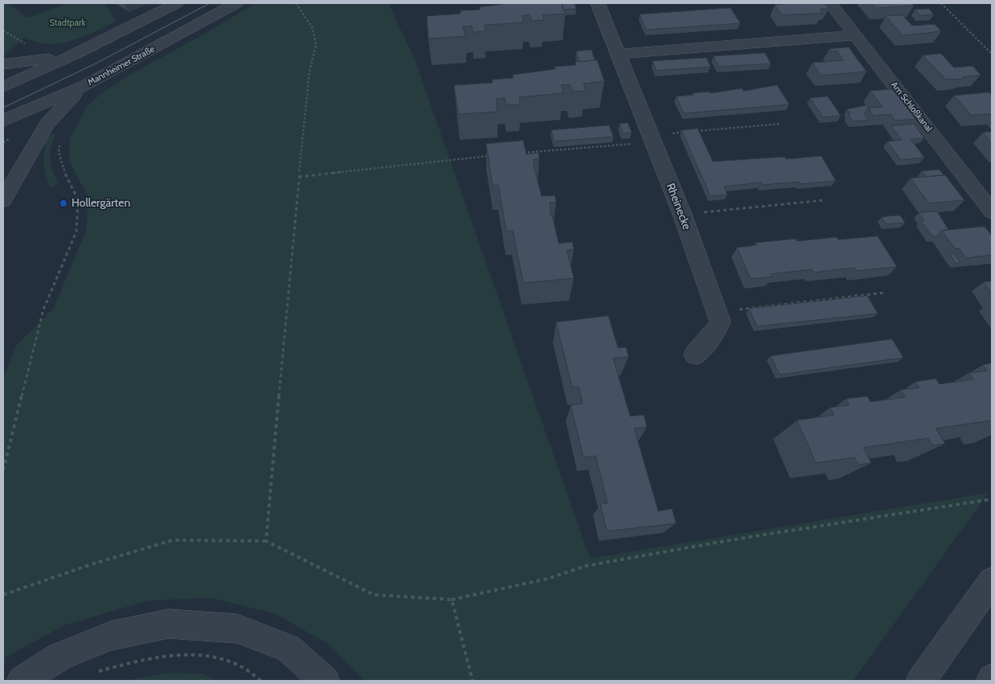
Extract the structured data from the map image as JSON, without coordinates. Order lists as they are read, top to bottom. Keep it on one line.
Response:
{"streets":{"street":["Mannheimer Straße","Am Schloßkanal","Rheinecke"]},"parks":["Stadtpark"],"places":["Hollergärten"]}
